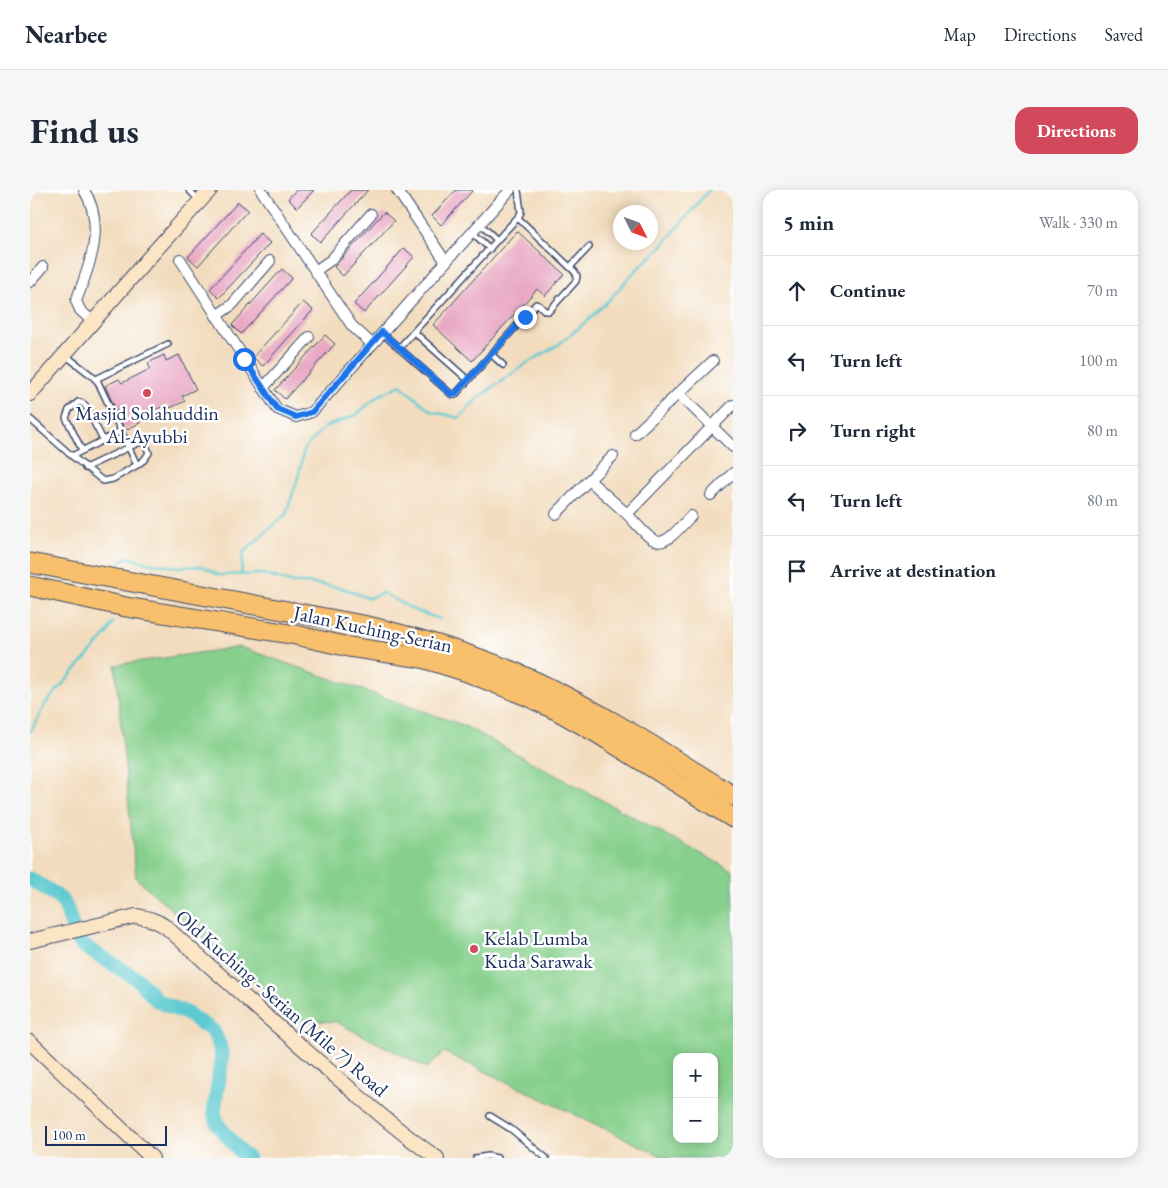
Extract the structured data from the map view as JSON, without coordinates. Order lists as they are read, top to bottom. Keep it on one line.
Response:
{"streets":{"highway":["Jalan Kuching-Serian"],"street":["Old Kuching - Serian (Mile 7) Road"]},"places":["Masjid Solahuddin Al-Ayubbi","Kelab Lumba Kuda Sarawak"],"scale_bar":"100 m","north":"bottom right","page":{"header":"Nearbee","nav":["Map","Directions","Saved"],"buttons":"Directions","title":"Find us","heading":["5 min","Walk · 330 m"],"list":[["Continue","70 m"],["Turn left","100 m"],["Turn right","80 m"],["Turn left","80 m"],"Arrive at destination"],"map_buttons":["+","−"],"scale":"100 m"}}
